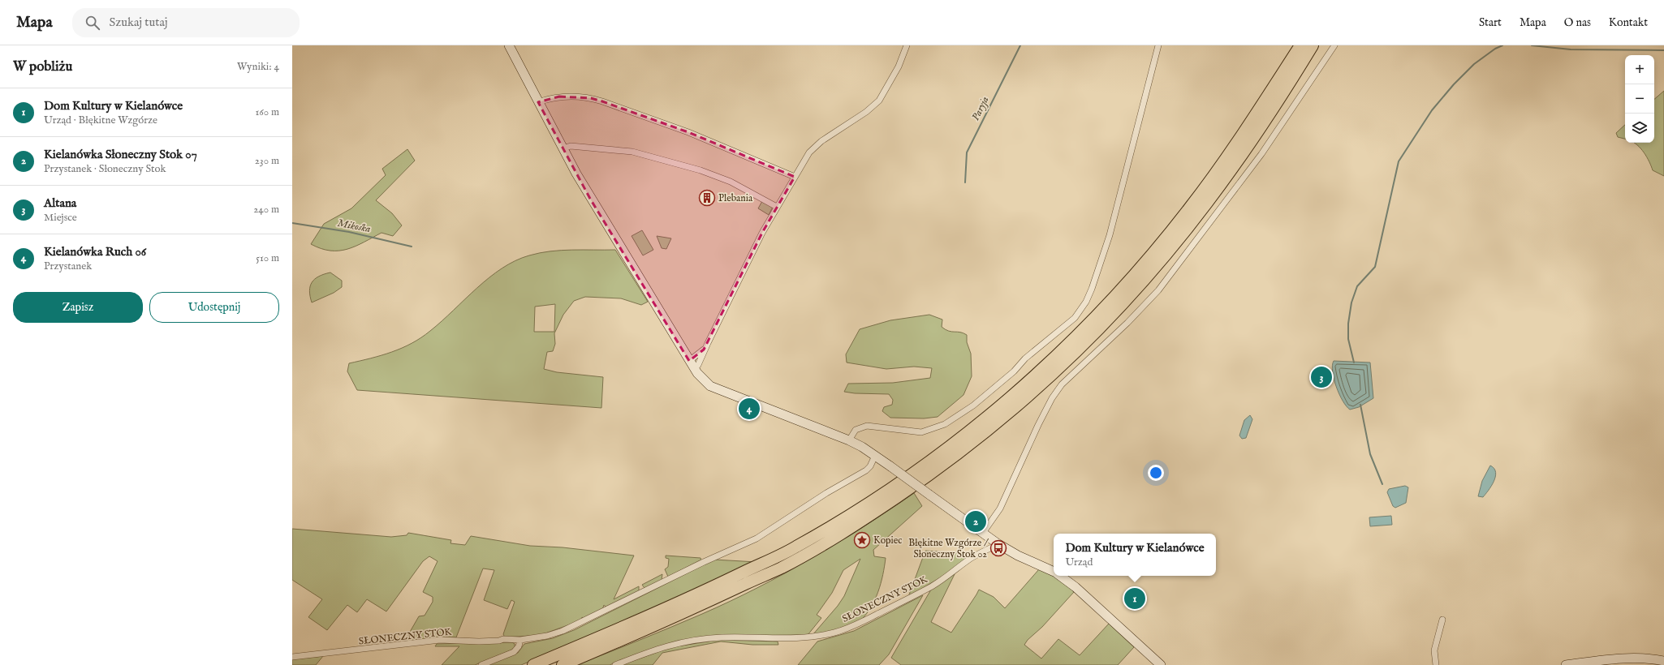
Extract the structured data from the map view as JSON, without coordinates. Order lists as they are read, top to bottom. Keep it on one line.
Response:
{"streets":{"street":["SŁONECZNY STOK"]},"water":["Paryja","Mikośka"],"places":{"building":["Plebania"],"place":["Kopiec"],"bus stop":["Błękitne Wzgórze / Słoneczny Stok 02"]},"page":{"header":"Mapa","search":"Szukaj tutaj","nav":["Start","Mapa","O nas","Kontakt"],"heading":["W pobliżu","Wyniki: 4"],"map_buttons":["+","−"],"list":[{"mark":"1","name":"Dom Kultury w Kielanówce","note":"Urząd · Błękitne Wzgórze","value":"160 m"},{"mark":"2","name":"Kielanówka Słoneczny Stok 07","note":"Przystanek · Słoneczny Stok","value":"230 m"},{"mark":"3","name":"Altana","note":"Miejsce","value":"240 m"},{"mark":"4","name":"Kielanówka Ruch 06","note":"Przystanek","value":"510 m"}],"buttons":["Zapisz","Udostępnij"],"pins":["3","4","2","1"],"popup":["Dom Kultury w Kielanówce","Urząd"]}}
